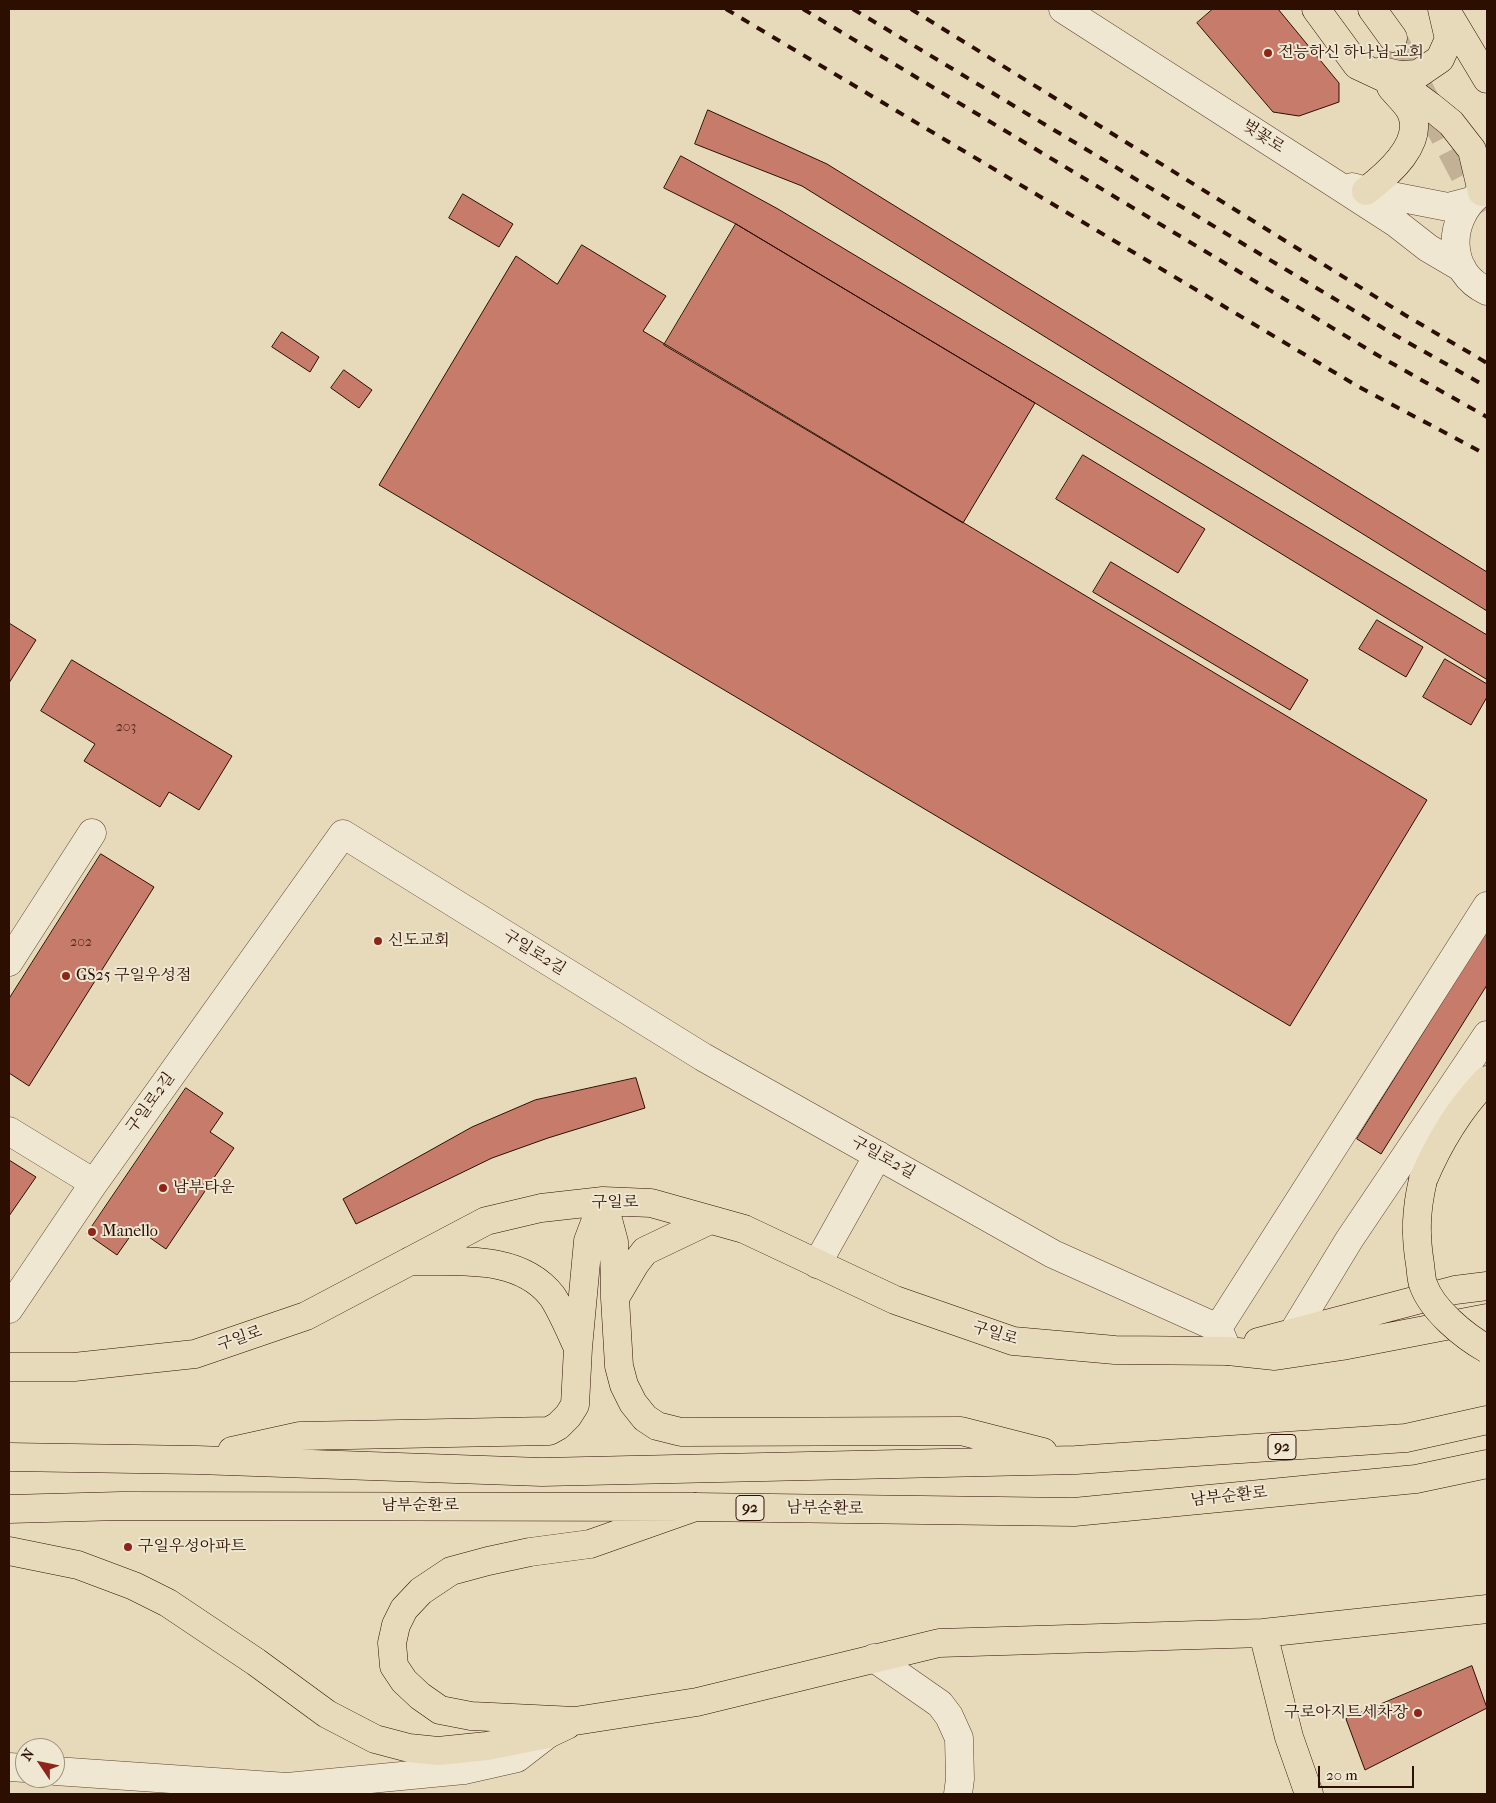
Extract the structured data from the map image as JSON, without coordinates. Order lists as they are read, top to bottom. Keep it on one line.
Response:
{"streets":{"main road":["구일로","92","남부순환로"],"street":["벚꽃로","구일로2길"]},"crossings":[["구일로2길","구일로"]],"places":["전능하신 하나님 교회","신도교회","GS25 구일우성점","남부타운","Manello","구일우성아파트","구로아지트세차장"],"house_numbers":["203","202"],"scale_bar":"20 m","north":"top left"}
